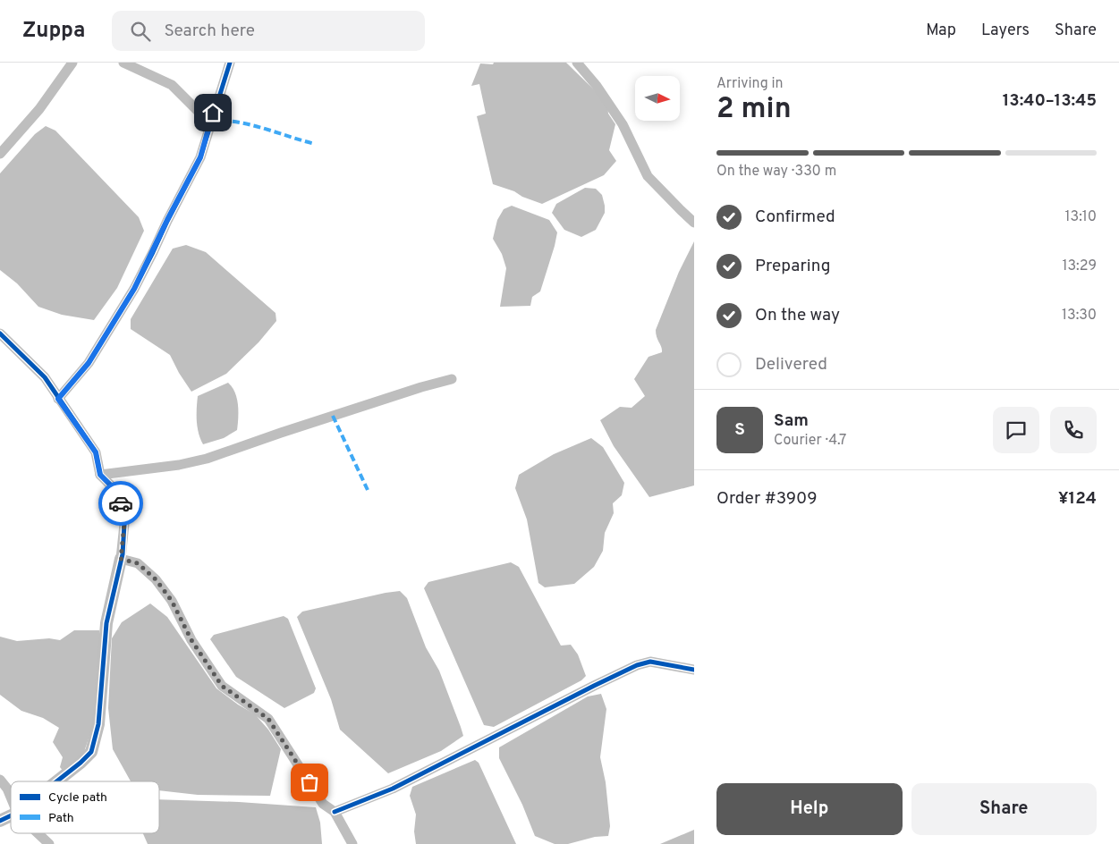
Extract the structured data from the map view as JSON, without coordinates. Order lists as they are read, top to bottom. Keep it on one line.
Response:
{"legend":["Cycle path","Path"],"north":"right","page":{"header":"Zuppa","search":"Search here","nav":["Map","Layers","Share"],"heading":["2 min","Arriving in","13:40–13:45"],"panel":["Sam","Courier · 4.7","Order #3909","¥124"],"bar":"On the way · 330 m","list":[["Confirmed","13:10"],["Preparing","13:29"],["On the way","13:30"],"Delivered"],"round":"S","buttons":["Help","Share"]}}
